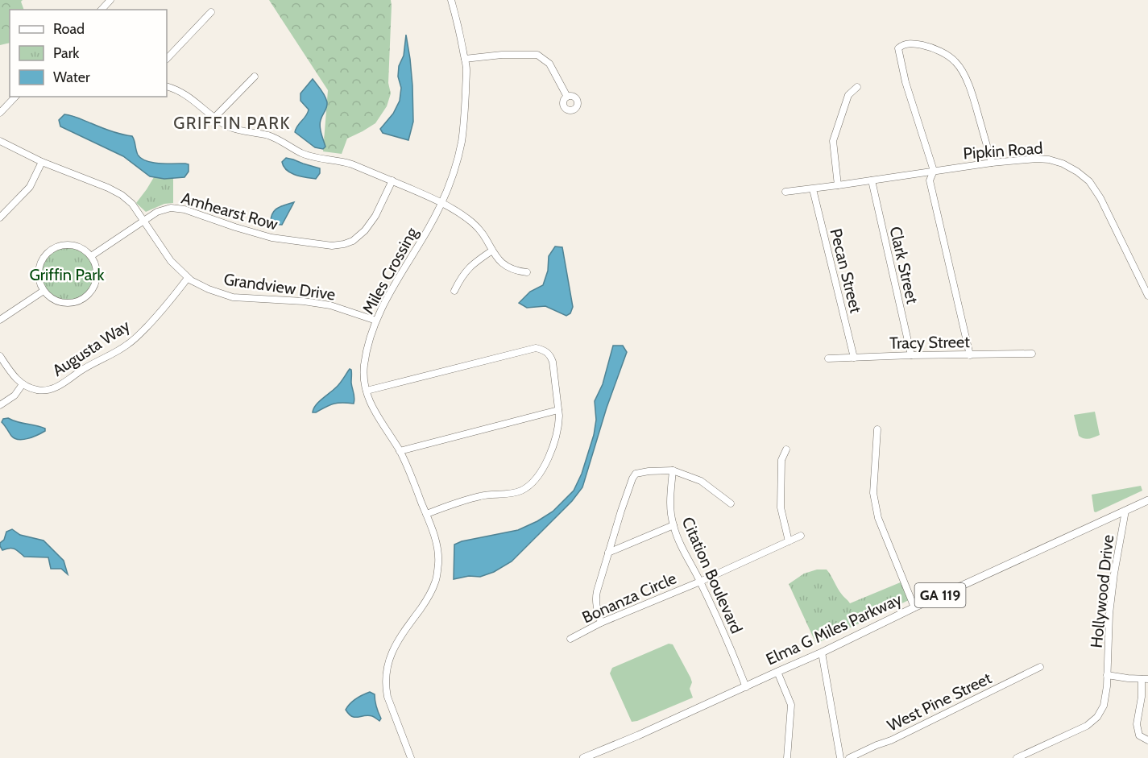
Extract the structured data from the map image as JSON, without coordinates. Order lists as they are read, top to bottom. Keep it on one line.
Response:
{"streets":{"main road":["GA 119","Elma G Miles Parkway"],"street":["Pipkin Road","Amhearst Row","Clark Street","Miles Crossing","Pecan Street","Grandview Drive","Tracy Street","Augusta Way","Citation Boulevard","Hollywood Drive","Bonanza Circle","West Pine Street"]},"crossings":[["Pipkin Road","Clark Street"],["Pipkin Road","Pecan Street"],["Amhearst Row","Grandview Drive"],["Clark Street","Tracy Street"],["Miles Crossing","Grandview Drive"],["Pecan Street","Tracy Street"],["Grandview Drive","Augusta Way"],["Citation Boulevard","Bonanza Circle"],["Citation Boulevard","Elma G Miles Parkway"],["Hollywood Drive","Elma G Miles Parkway"]],"districts":["GRIFFIN PARK"],"parks":["Griffin Park"],"legend":["Road","Park","Water"]}
